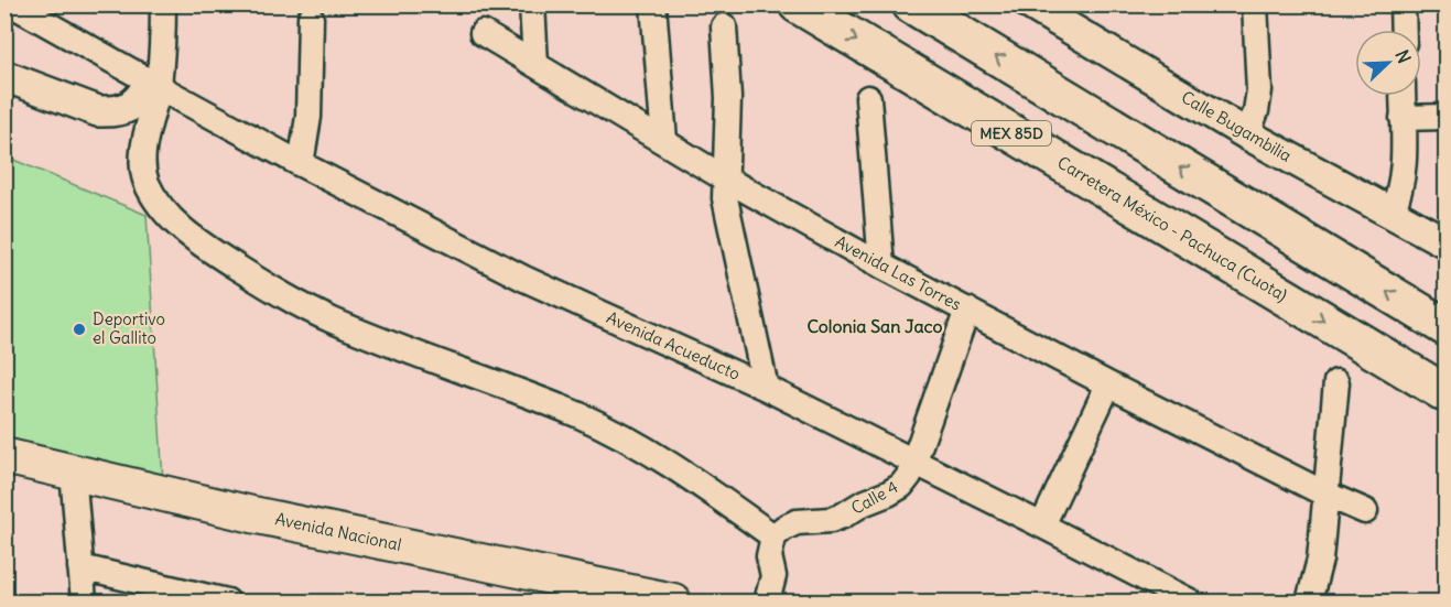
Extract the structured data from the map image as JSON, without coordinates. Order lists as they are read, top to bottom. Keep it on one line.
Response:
{"streets":{"highway":["MEX 85D","Carretera México - Pachuca (Cuota)"],"main road":["Avenida Nacional"],"street":["Calle Bugambilia","Avenida Las Torres","Avenida Acueducto","Calle 4"]},"crossings":[["Avenida Las Torres","Calle 4"],["Avenida Acueducto","Calle 4"]],"districts":["Colonia San Jaco"],"places":["Deportivo el Gallito"],"north":"top right"}
